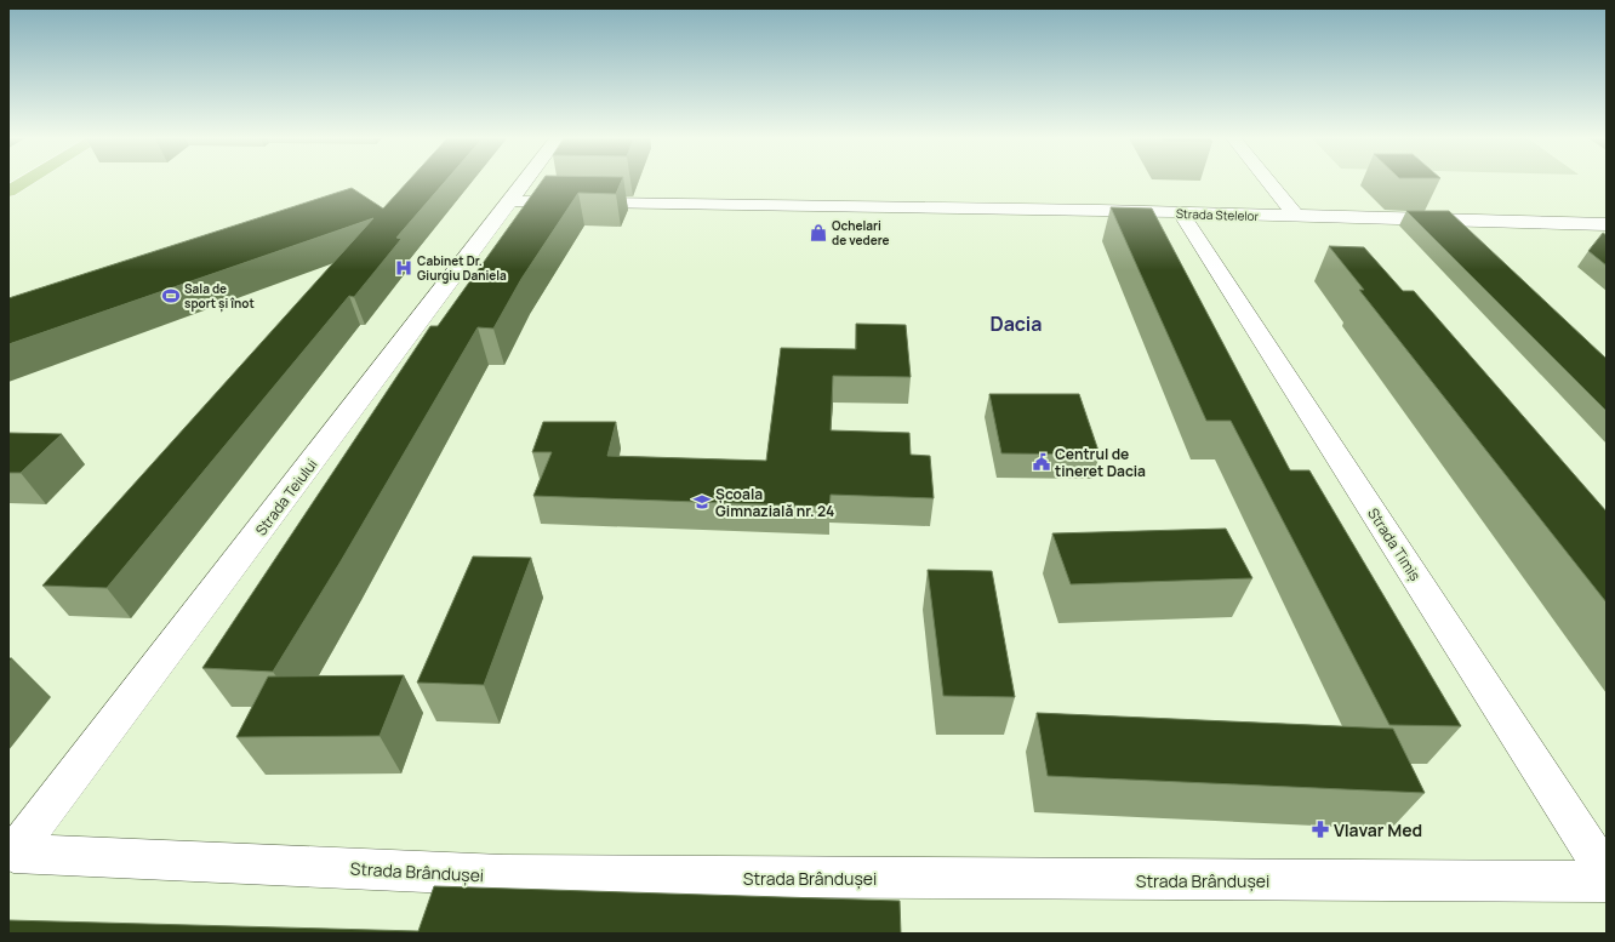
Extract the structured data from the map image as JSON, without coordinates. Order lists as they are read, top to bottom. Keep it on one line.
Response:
{"streets":{"street":["Strada Stelelor","Strada Teiului","Strada Timiș","Strada Brândușei"]},"crossings":[["Strada Stelelor","Strada Teiului"],["Strada Stelelor","Strada Timiș"],["Strada Teiului","Strada Brândușei"]],"districts":["Dacia"],"places":{"shop":["Ochelari de vedere"],"hospital":["Cabinet Dr. Giurgiu Daniela"],"sports":["Sala de sport și înot"],"public building":["Centrul de tineret Dacia"],"school or university":["Școala Gimnazială nr. 24"],"pharmacy":["Vlavar Med"]}}
